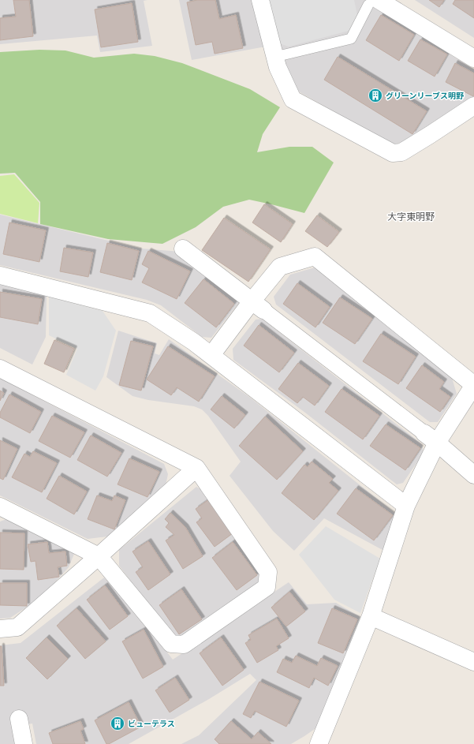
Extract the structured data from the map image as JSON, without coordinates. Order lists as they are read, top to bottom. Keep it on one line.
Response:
{"districts":["大字東明野"],"places":{"building":["グリーンリーブス明野","ビューテラス"]}}
